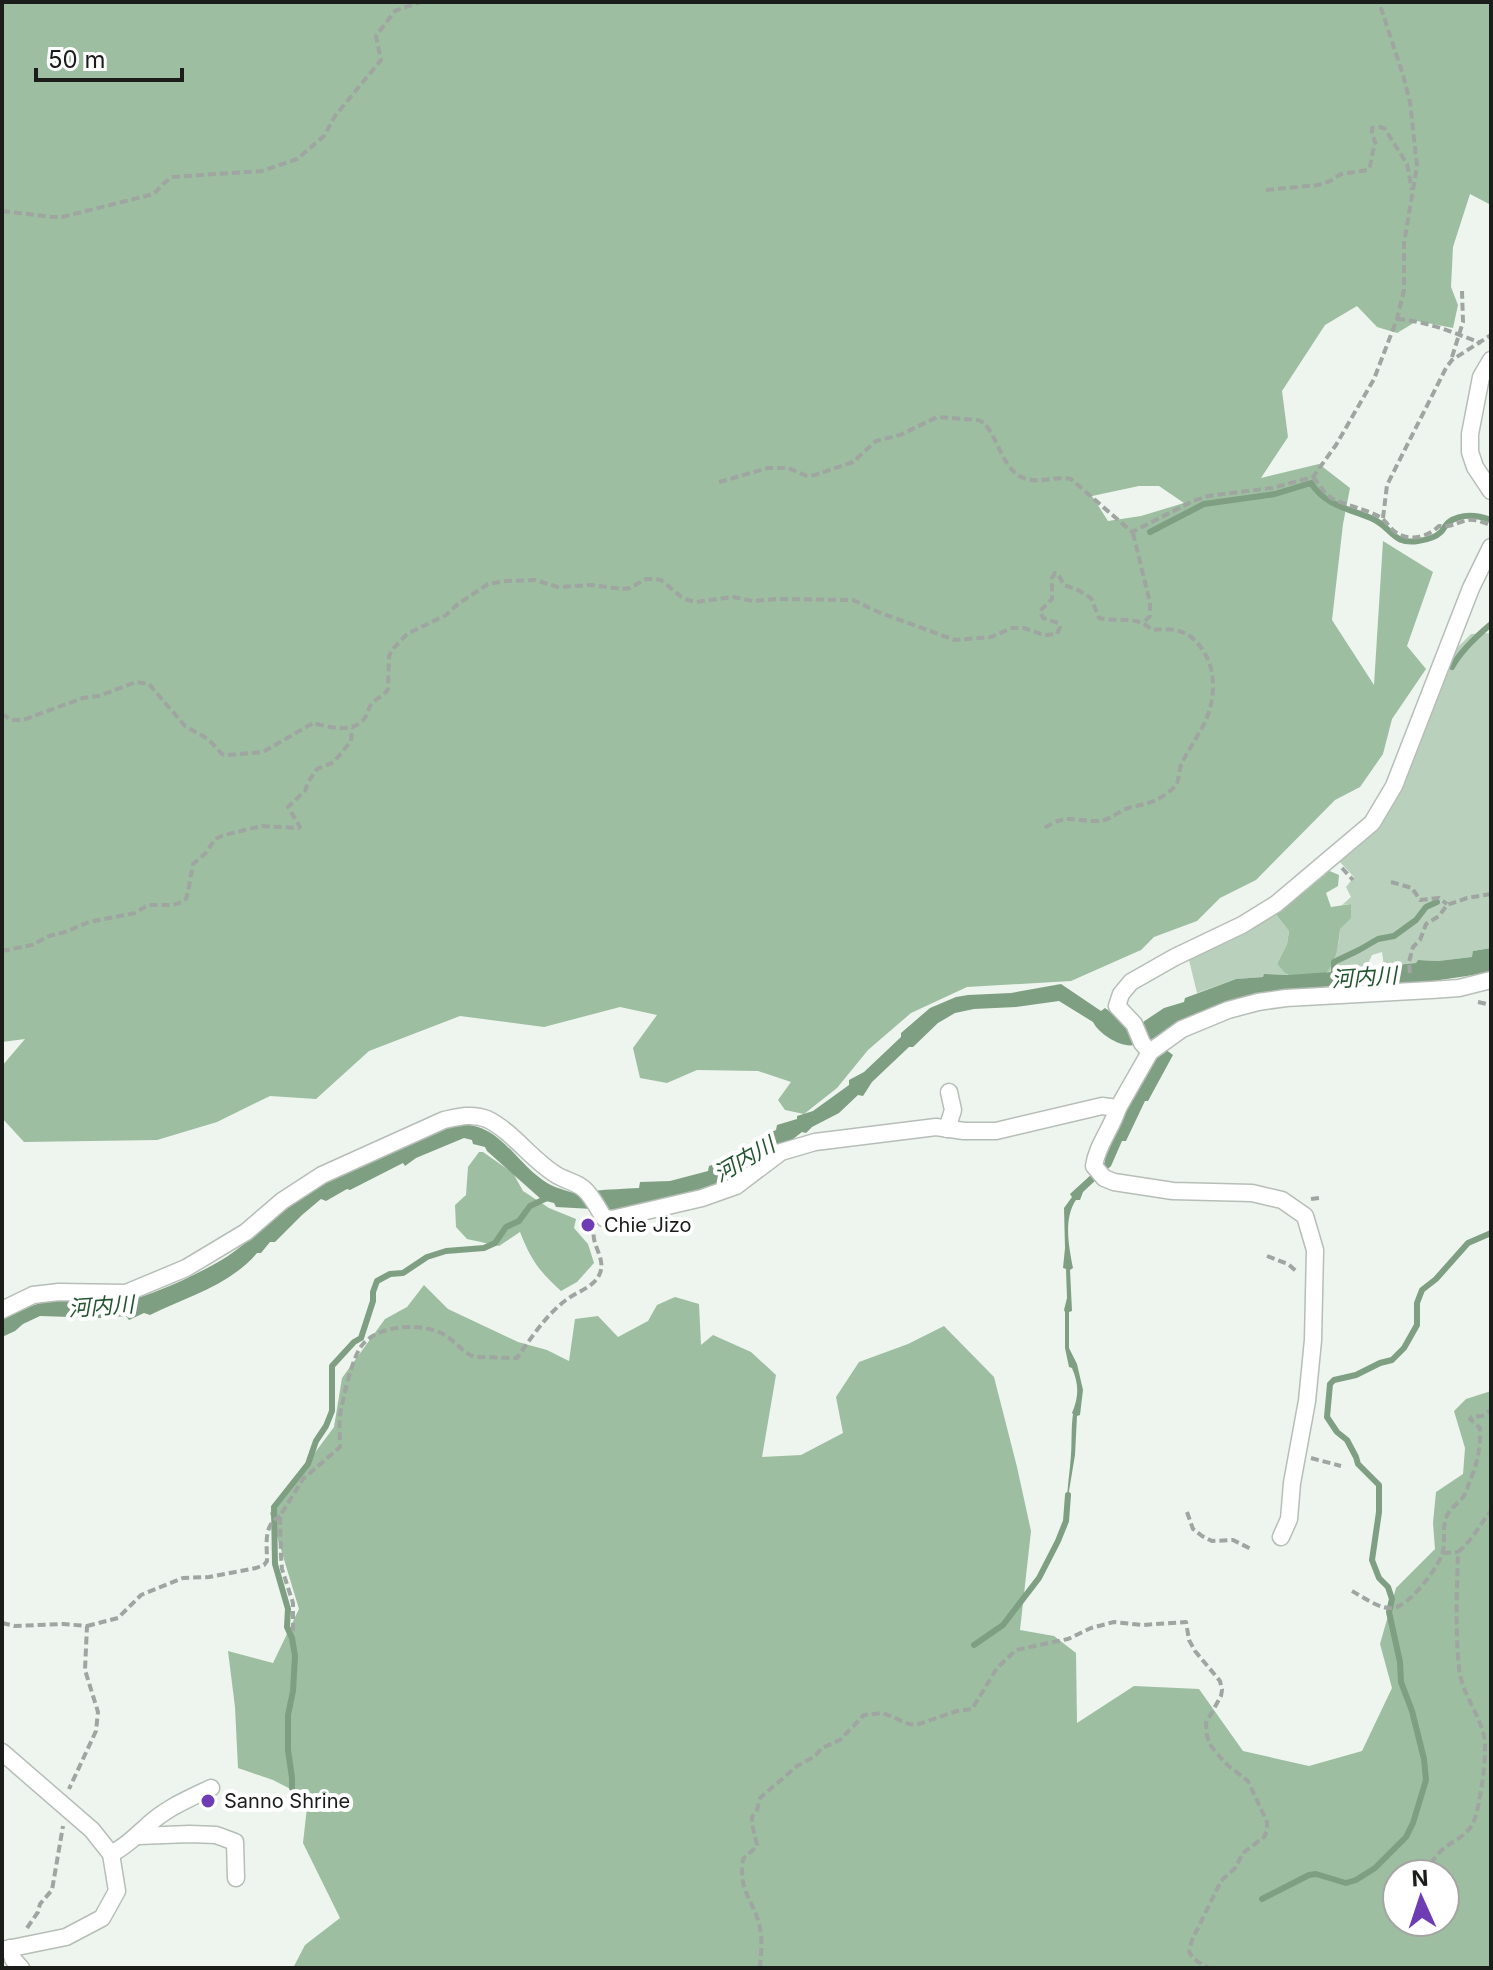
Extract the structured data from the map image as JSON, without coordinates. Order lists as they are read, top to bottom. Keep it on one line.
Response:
{"water":["河内川"],"places":["Chie Jizo","Sanno Shrine"],"scale_bar":"50 m","north":"top"}
